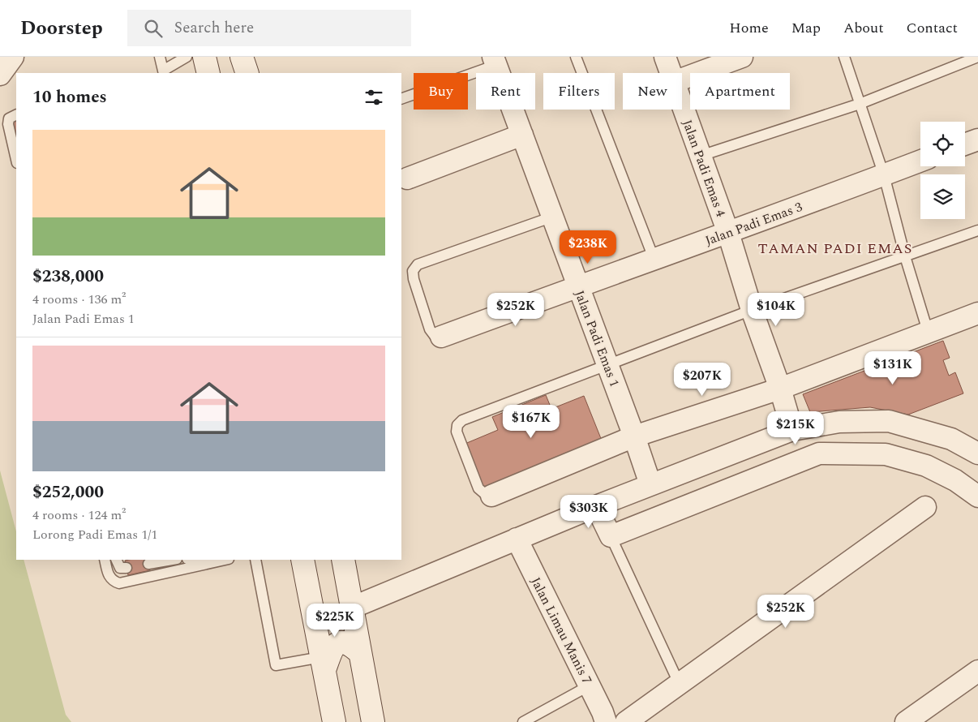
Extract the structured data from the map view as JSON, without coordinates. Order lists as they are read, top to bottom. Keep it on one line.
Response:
{"streets":{"street":["Jalan Padi Emas 4","Jalan Padi Emas 3","Jalan Padi Emas 1","Jalan Limau Manis 7"]},"crossings":[["Jalan Padi Emas 4","Jalan Padi Emas 3"],["Jalan Padi Emas 3","Jalan Padi Emas 1"]],"districts":["TAMAN PADI EMAS"],"page":{"header":"Doorstep","search":"Search here","nav":["Home","Map","About","Contact"],"chip":["Buy","Rent","Filters","New","Apartment"],"heading":"10 homes","list":[{"name":"$238,000","note":"4 rooms · 136 m² · Jalan Padi Emas 1"},{"name":"$252,000","note":"4 rooms · 124 m² · Lorong Padi Emas 1/1"}],"price":["$238K","$252K","$104K","$131K","$207K","$167K","$215K","$303K","$252K","$225K"]}}
